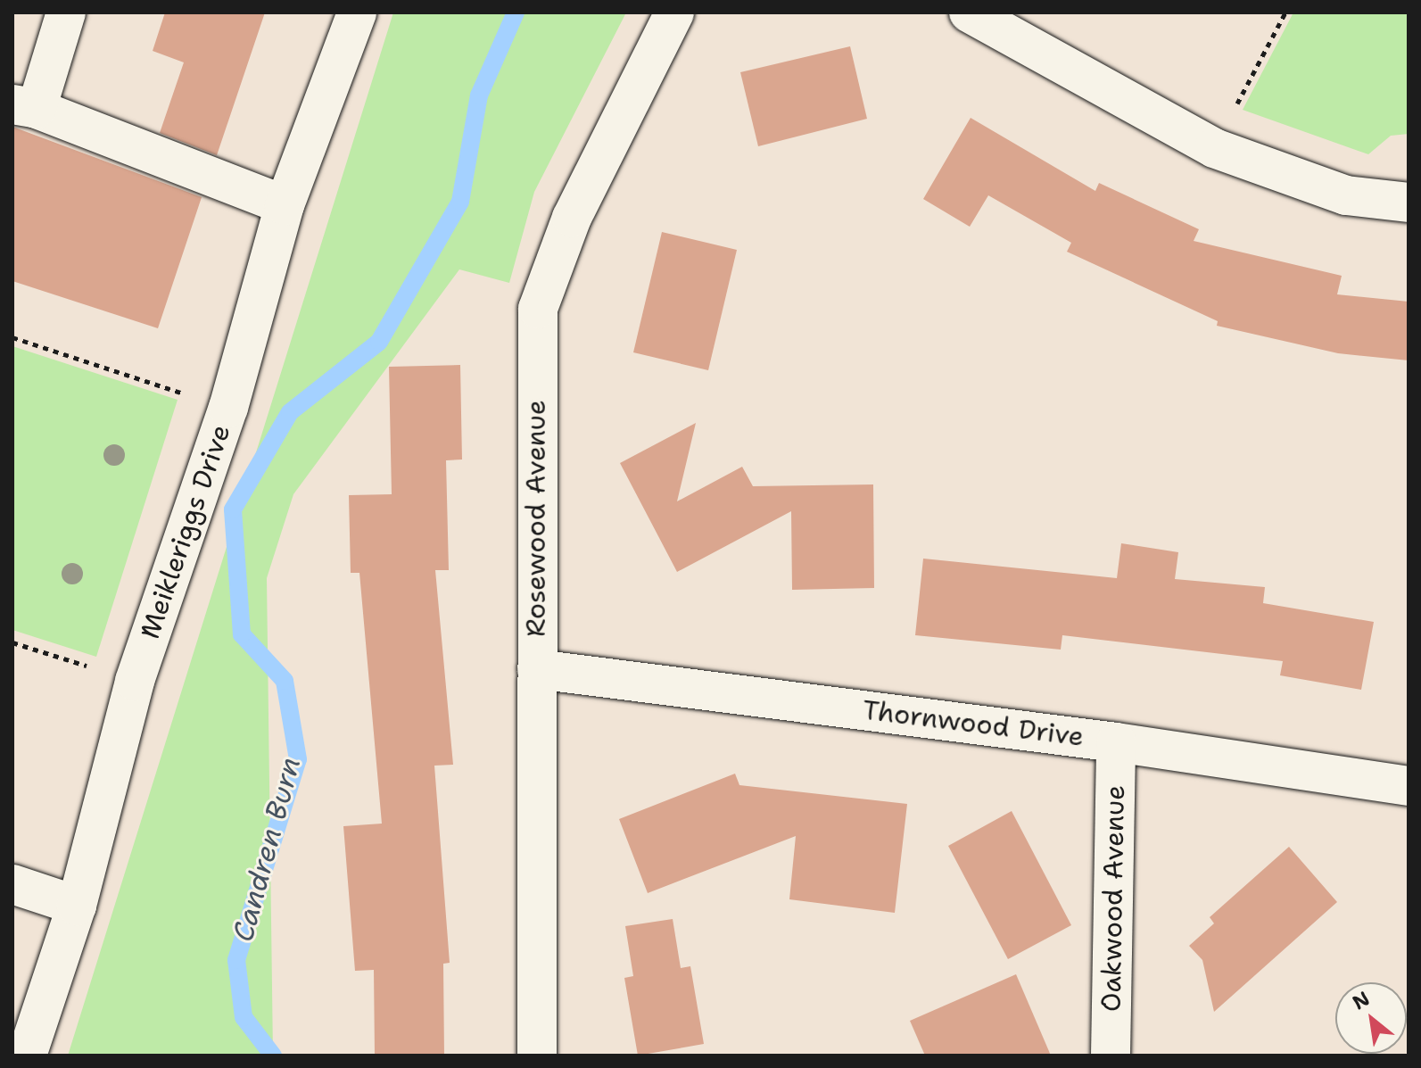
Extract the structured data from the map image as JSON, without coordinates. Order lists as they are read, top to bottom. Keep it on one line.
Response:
{"streets":{"street":["Rosewood Avenue","Meikleriggs Drive","Thornwood Drive","Oakwood Avenue"]},"crossings":[["Rosewood Avenue","Thornwood Drive"],["Thornwood Drive","Oakwood Avenue"]],"water":["Candren Burn"],"north":"top left"}
